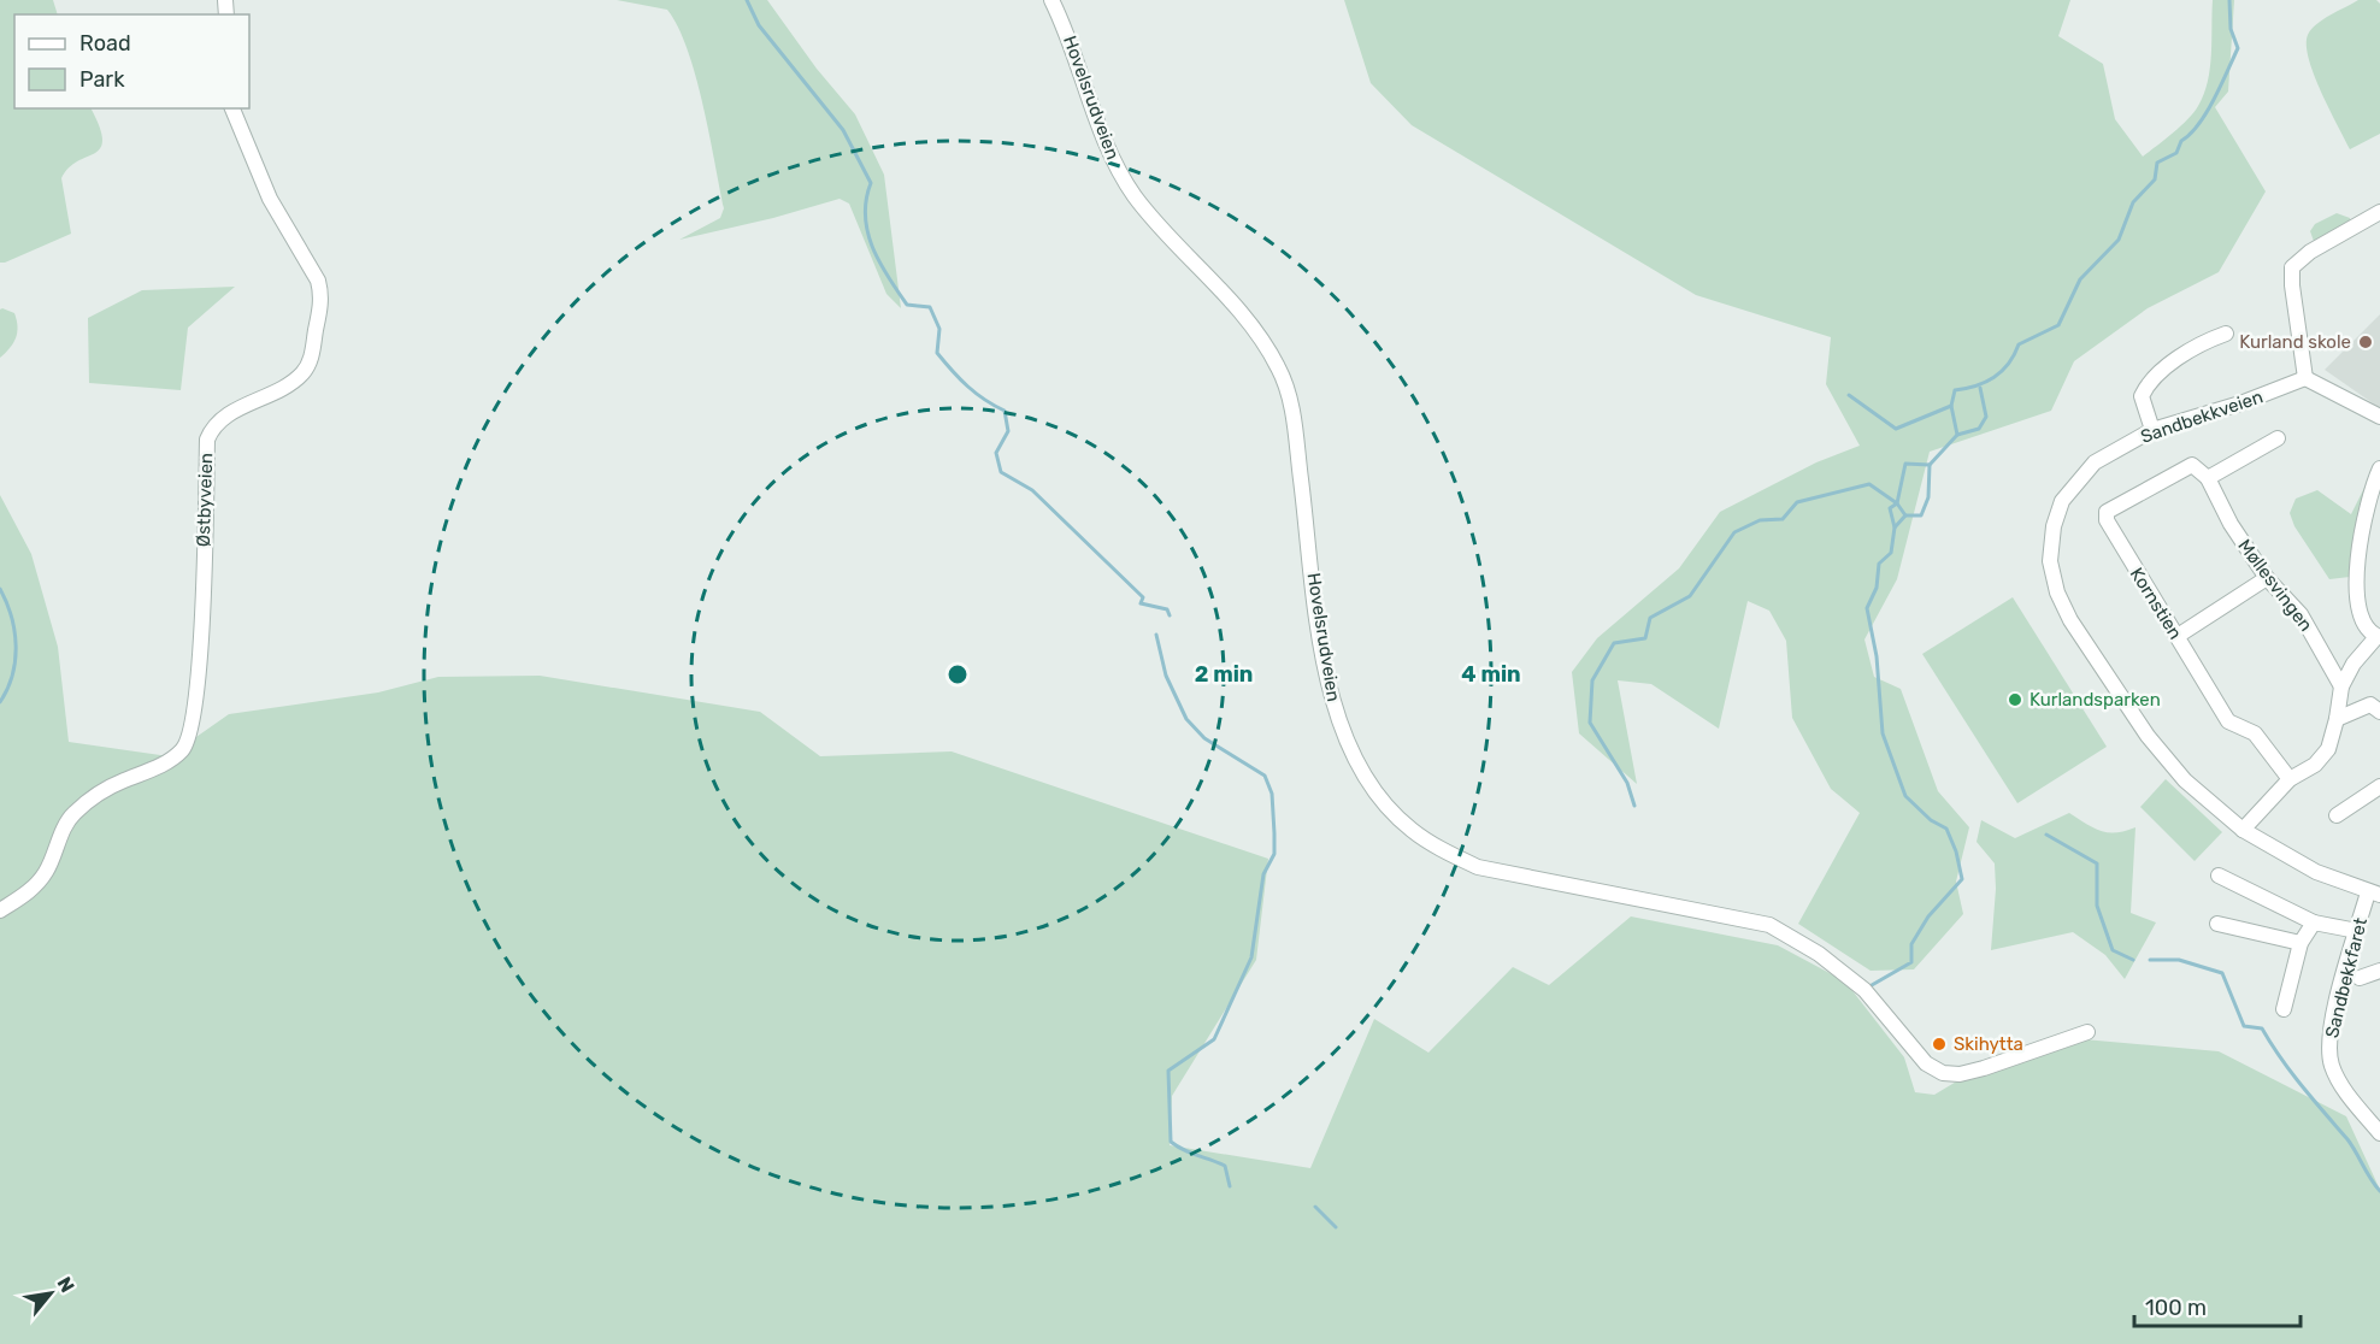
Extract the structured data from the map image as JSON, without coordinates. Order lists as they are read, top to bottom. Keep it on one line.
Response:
{"streets":{"street":["Hovelsrudveien","Sandbekkveien","Østbyveien","Møllesvingen","Kornstien","Sandbekkfaret"]},"crossings":[["Sandbekkveien","Sandbekkfaret"],["Møllesvingen","Kornstien"]],"places":["Kurland skole","Kurlandsparken","Skihytta"],"legend":["Road","Park"],"scale_bar":"100 m","north":"top right","rings":["2 min","4 min"]}
